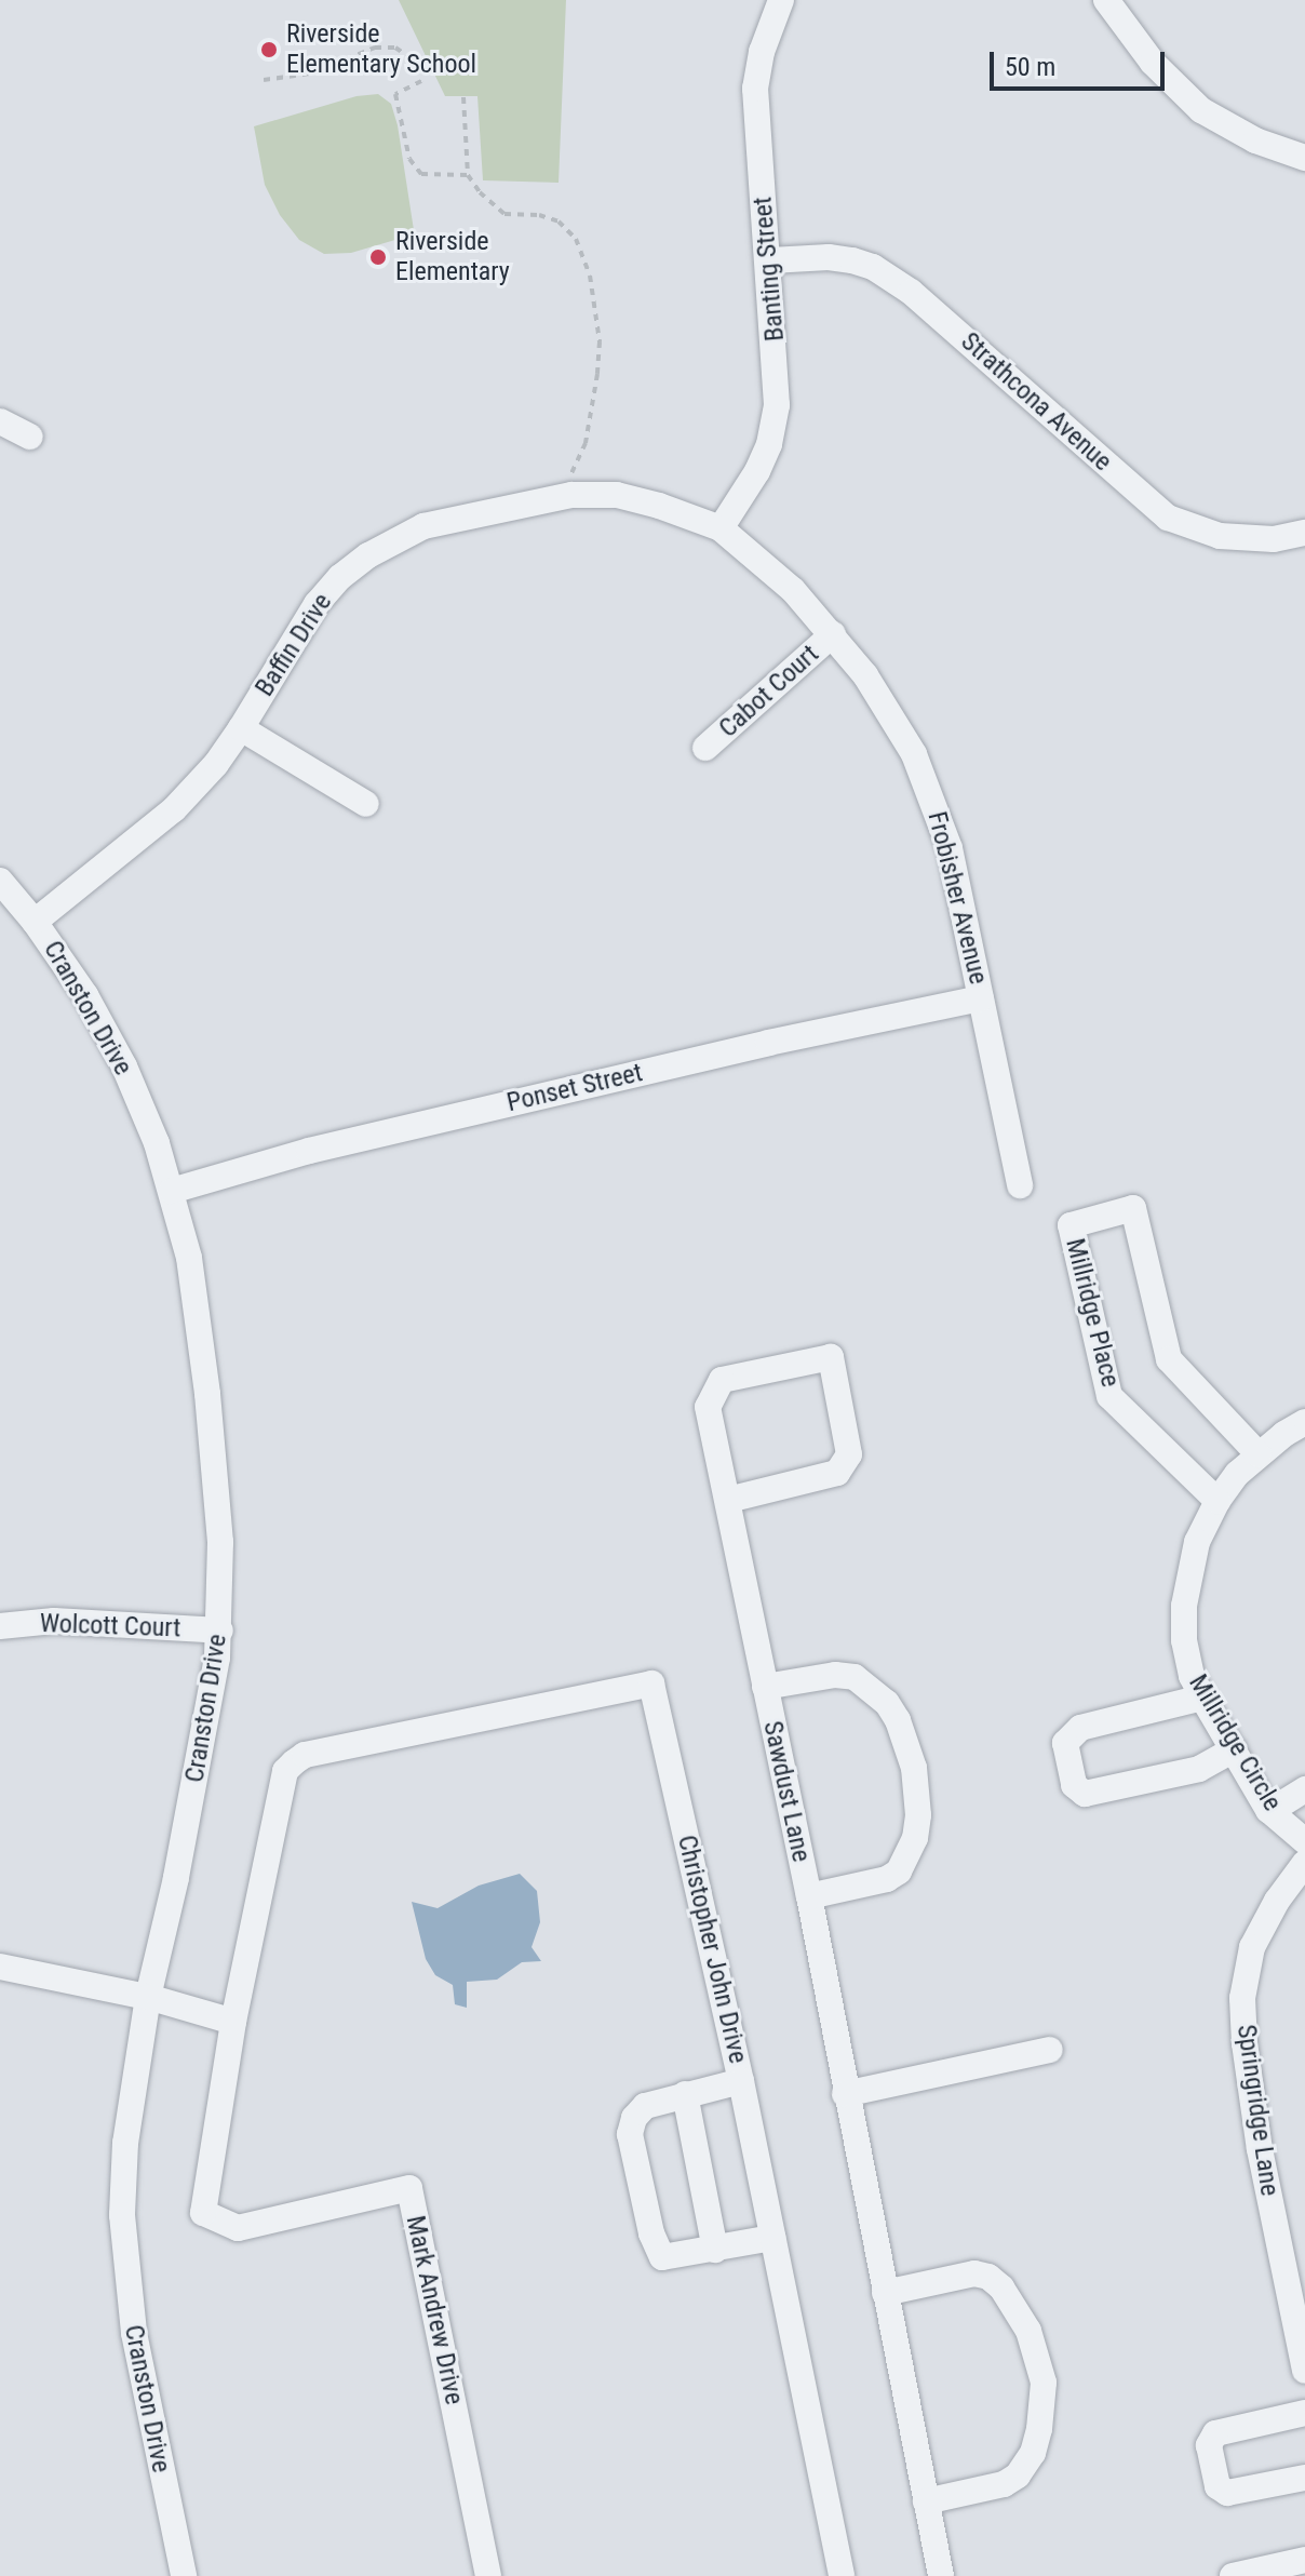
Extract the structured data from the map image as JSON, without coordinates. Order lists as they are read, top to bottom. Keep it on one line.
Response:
{"streets":{"street":["Banting Street","Strathcona Avenue","Baffin Drive","Cabot Court","Frobisher Avenue","Cranston Drive","Ponset Street","Millridge Place","Wolcott Court","Millridge Circle","Sawdust Lane","Christopher John Drive","Springridge Lane","Mark Andrew Drive"]},"crossings":[["Banting Street","Strathcona Avenue"],["Banting Street","Baffin Drive"],["Banting Street","Frobisher Avenue"],["Baffin Drive","Frobisher Avenue"],["Baffin Drive","Cranston Drive"],["Cabot Court","Frobisher Avenue"],["Frobisher Avenue","Ponset Street"],["Cranston Drive","Ponset Street"],["Cranston Drive","Wolcott Court"],["Millridge Place","Millridge Circle"],["Christopher John Drive","Mark Andrew Drive"]],"places":["Riverside Elementary School","Riverside Elementary"],"scale_bar":"50 m"}
